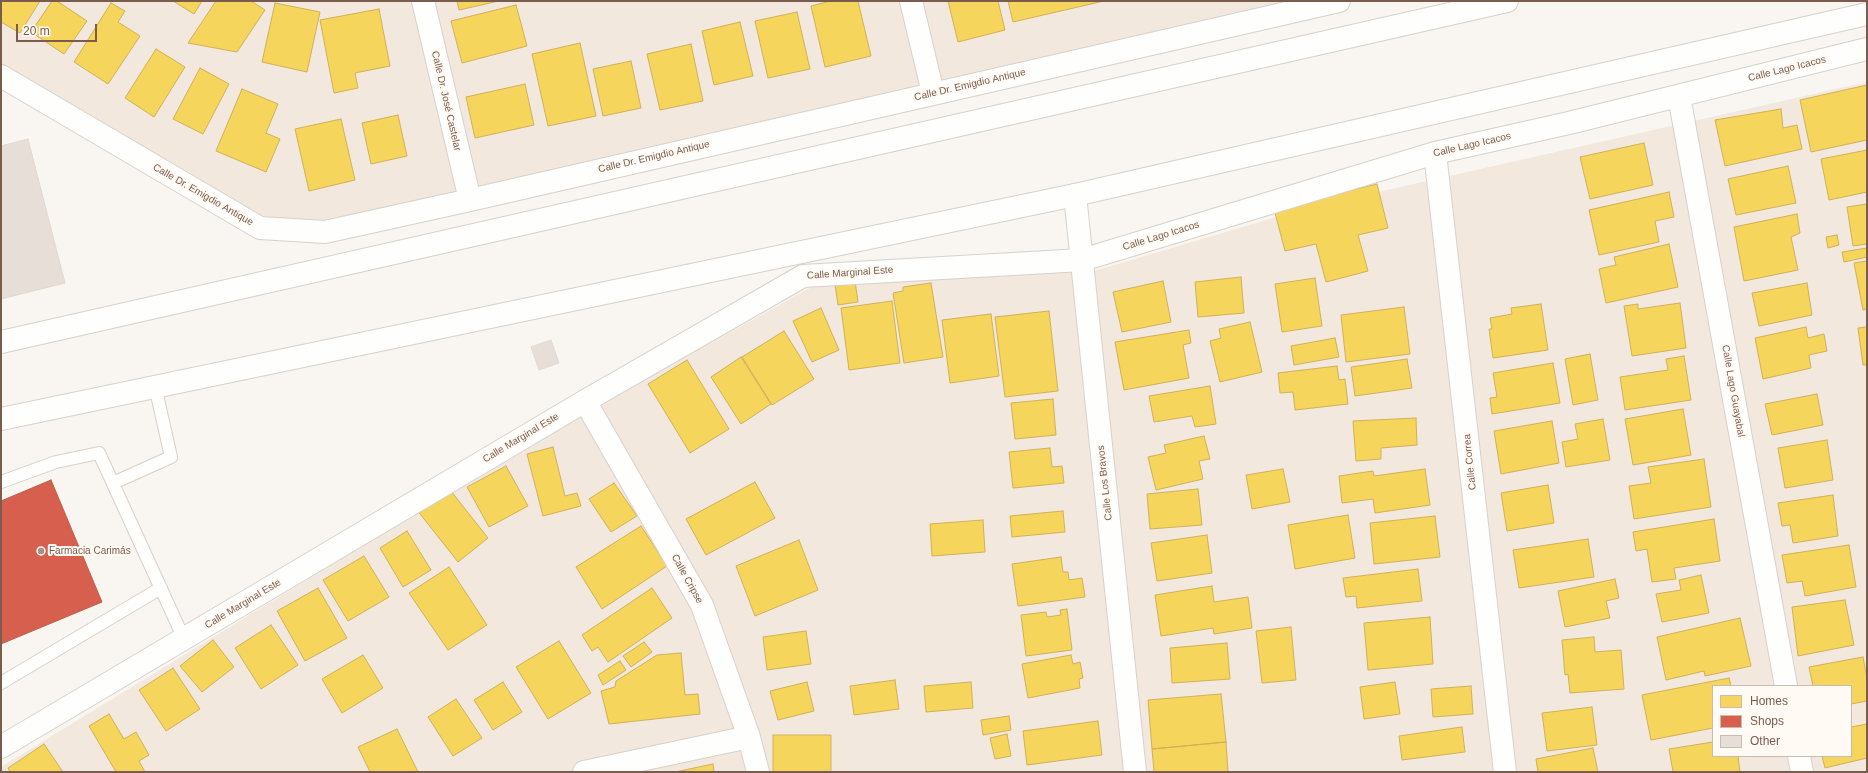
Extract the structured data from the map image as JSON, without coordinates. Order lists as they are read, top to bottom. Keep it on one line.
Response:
{"streets":{"street":["Calle Lago Icacos","Calle Dr. Emigdio Antique","Calle Dr. José Castelar","Calle Marginal Este","Calle Lago Guayabal","Calle Correa","Calle Los Bravos","Calle Cripse"]},"crossings":[["Calle Lago Icacos","Calle Marginal Este"],["Calle Lago Icacos","Calle Lago Guayabal"],["Calle Lago Icacos","Calle Correa"],["Calle Lago Icacos","Calle Los Bravos"],["Calle Dr. Emigdio Antique","Calle Dr. José Castelar"],["Calle Marginal Este","Calle Los Bravos"],["Calle Marginal Este","Calle Cripse"]],"places":["Farmacia Carimás"],"legend":["Homes","Shops","Other"],"scale_bar":"20 m"}
